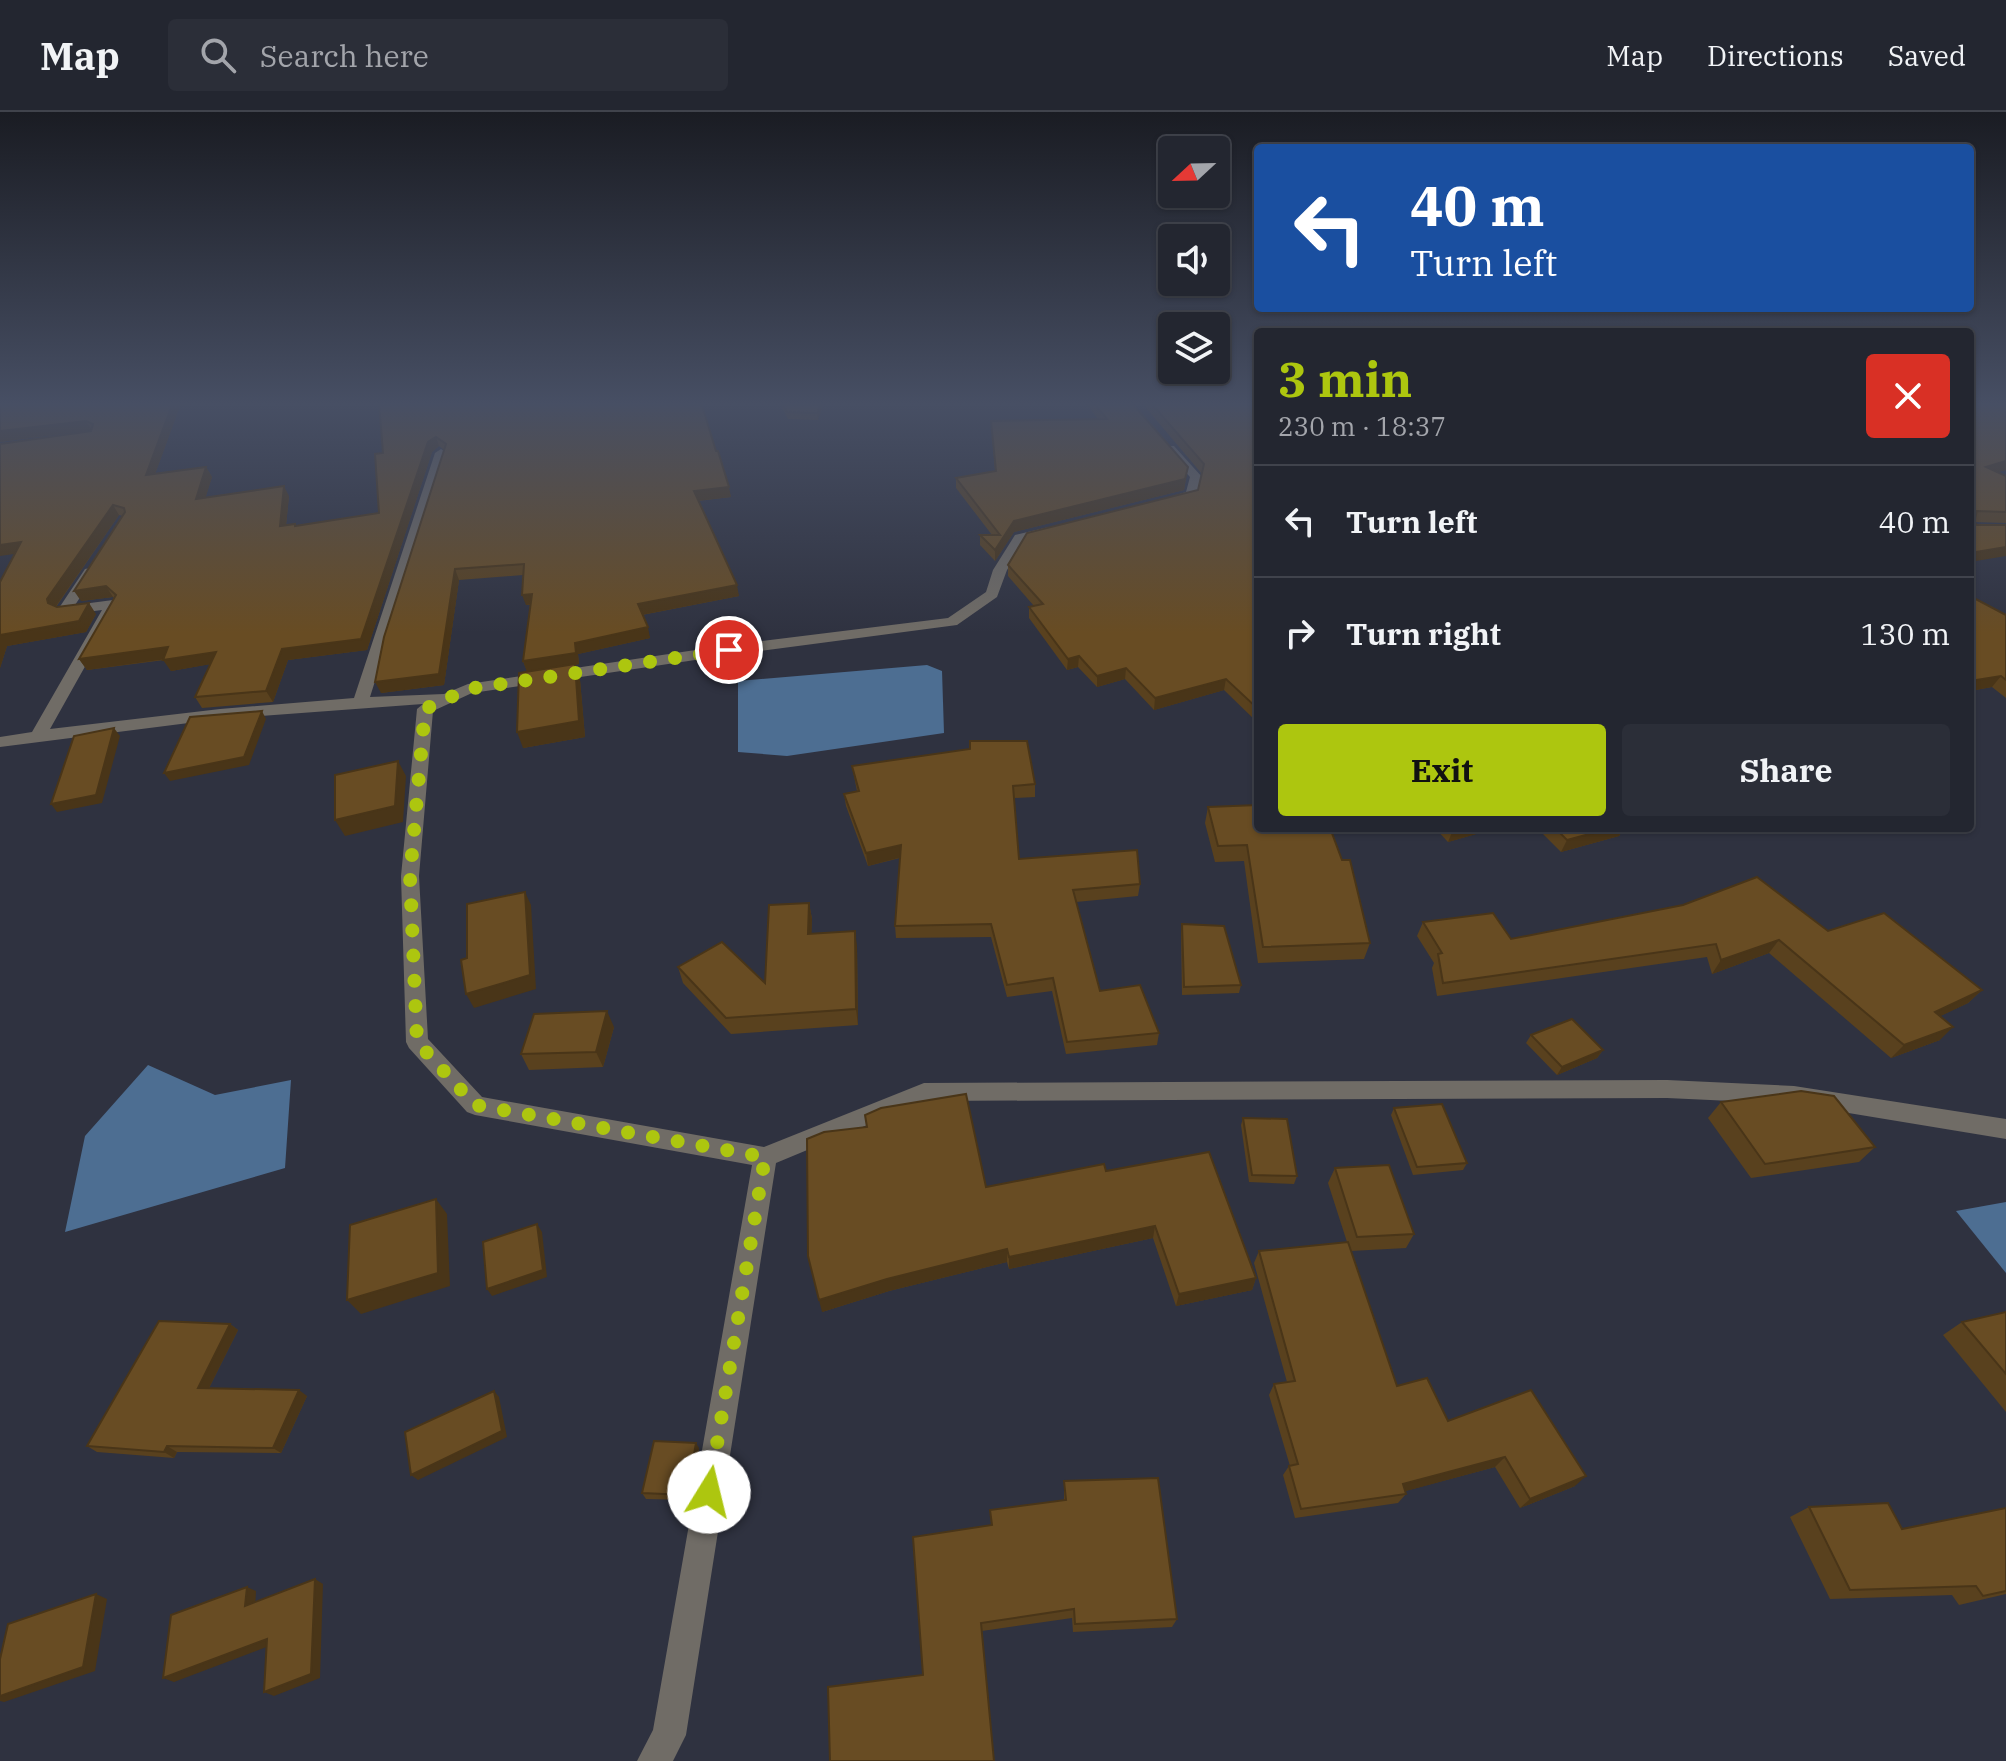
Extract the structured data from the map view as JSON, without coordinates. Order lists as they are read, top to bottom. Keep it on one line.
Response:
{"north":"left","page":{"header":"Map","search":"Search here","nav":["Map","Directions","Saved"],"turn":["40 m","Turn left"],"heading":["3 min","230 m · 18:37"],"list":[{"name":"Turn left","value":"40 m"},{"name":"Turn right","value":"130 m"}],"buttons":["Exit","Share"]}}
